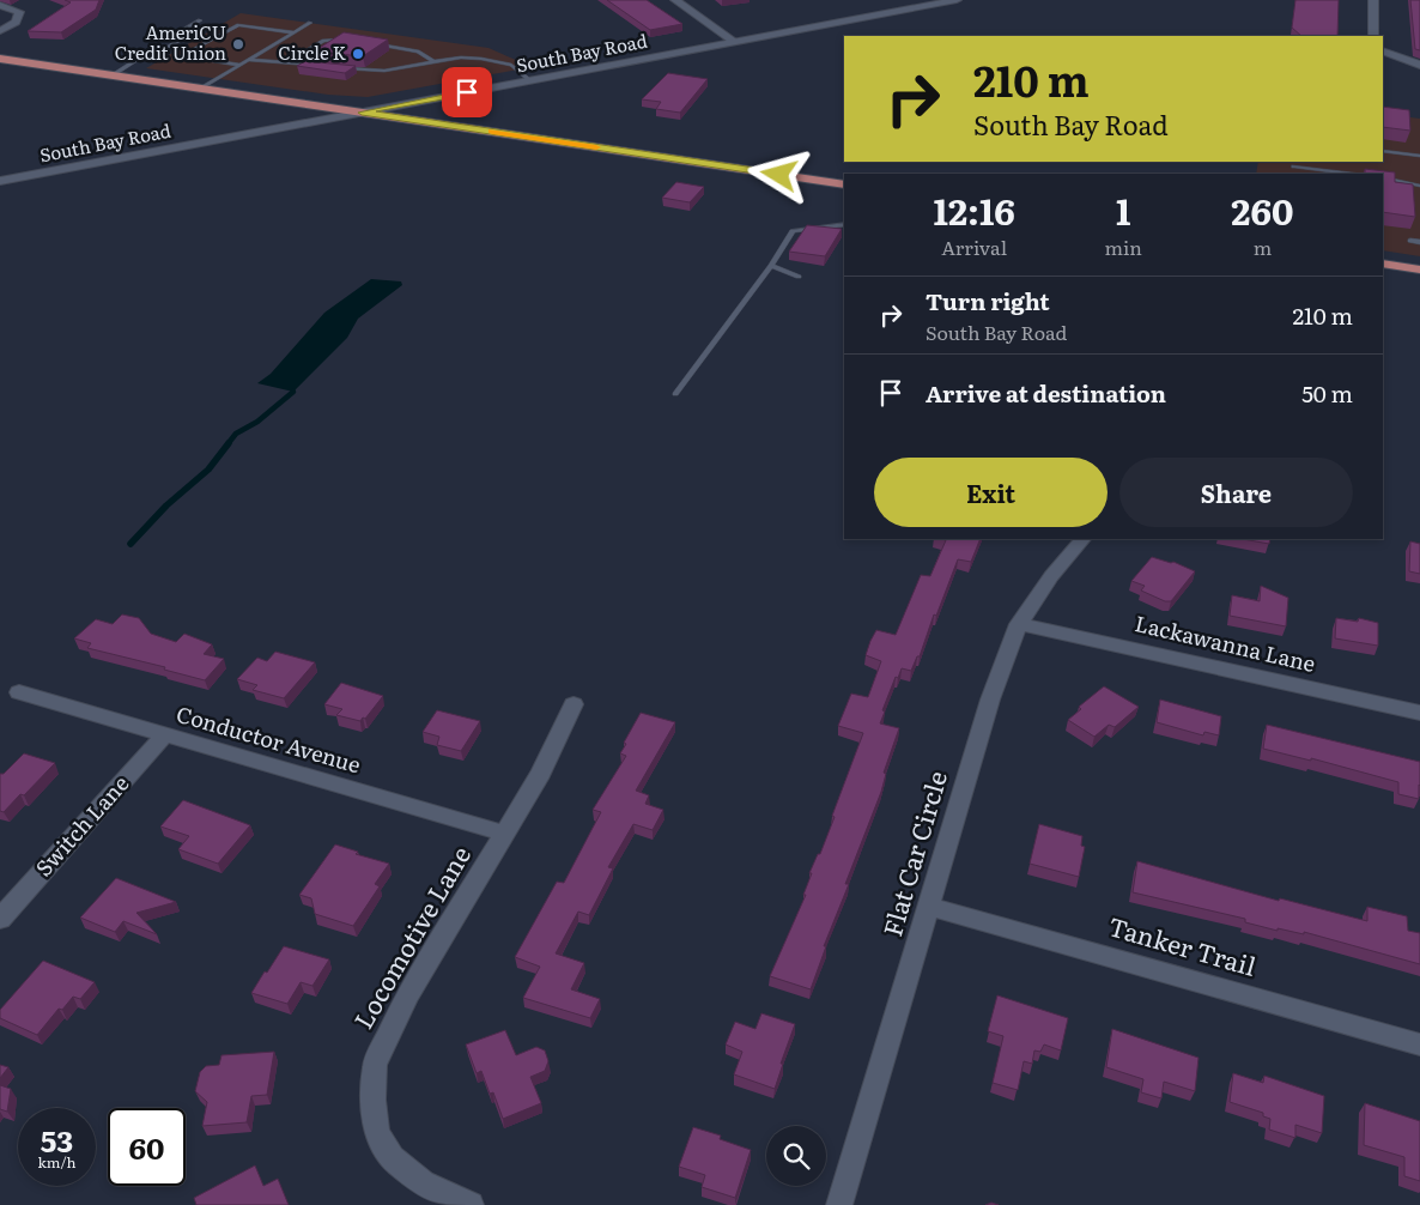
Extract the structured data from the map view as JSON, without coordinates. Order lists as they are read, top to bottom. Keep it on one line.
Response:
{"streets":{"street":["South Bay Road","Lackawanna Lane","Conductor Avenue","Switch Lane","Flat Car Circle","Locomotive Lane","Tanker Trail"]},"crossings":[["Lackawanna Lane","Flat Car Circle"],["Conductor Avenue","Switch Lane"],["Conductor Avenue","Locomotive Lane"],["Flat Car Circle","Tanker Trail"]],"places":["AmeriCU Credit Union","Circle K"],"page":{"turn":["210 m","South Bay Road"],"eta":["12:16","Arrival","1","min","260","m"],"list":[{"name":"Turn right","note":"South Bay Road","value":"210 m"},{"name":"Arrive at destination","value":"50 m"}],"buttons":["Exit","Share"],"speed":"53 km/h","limit":"60"}}
